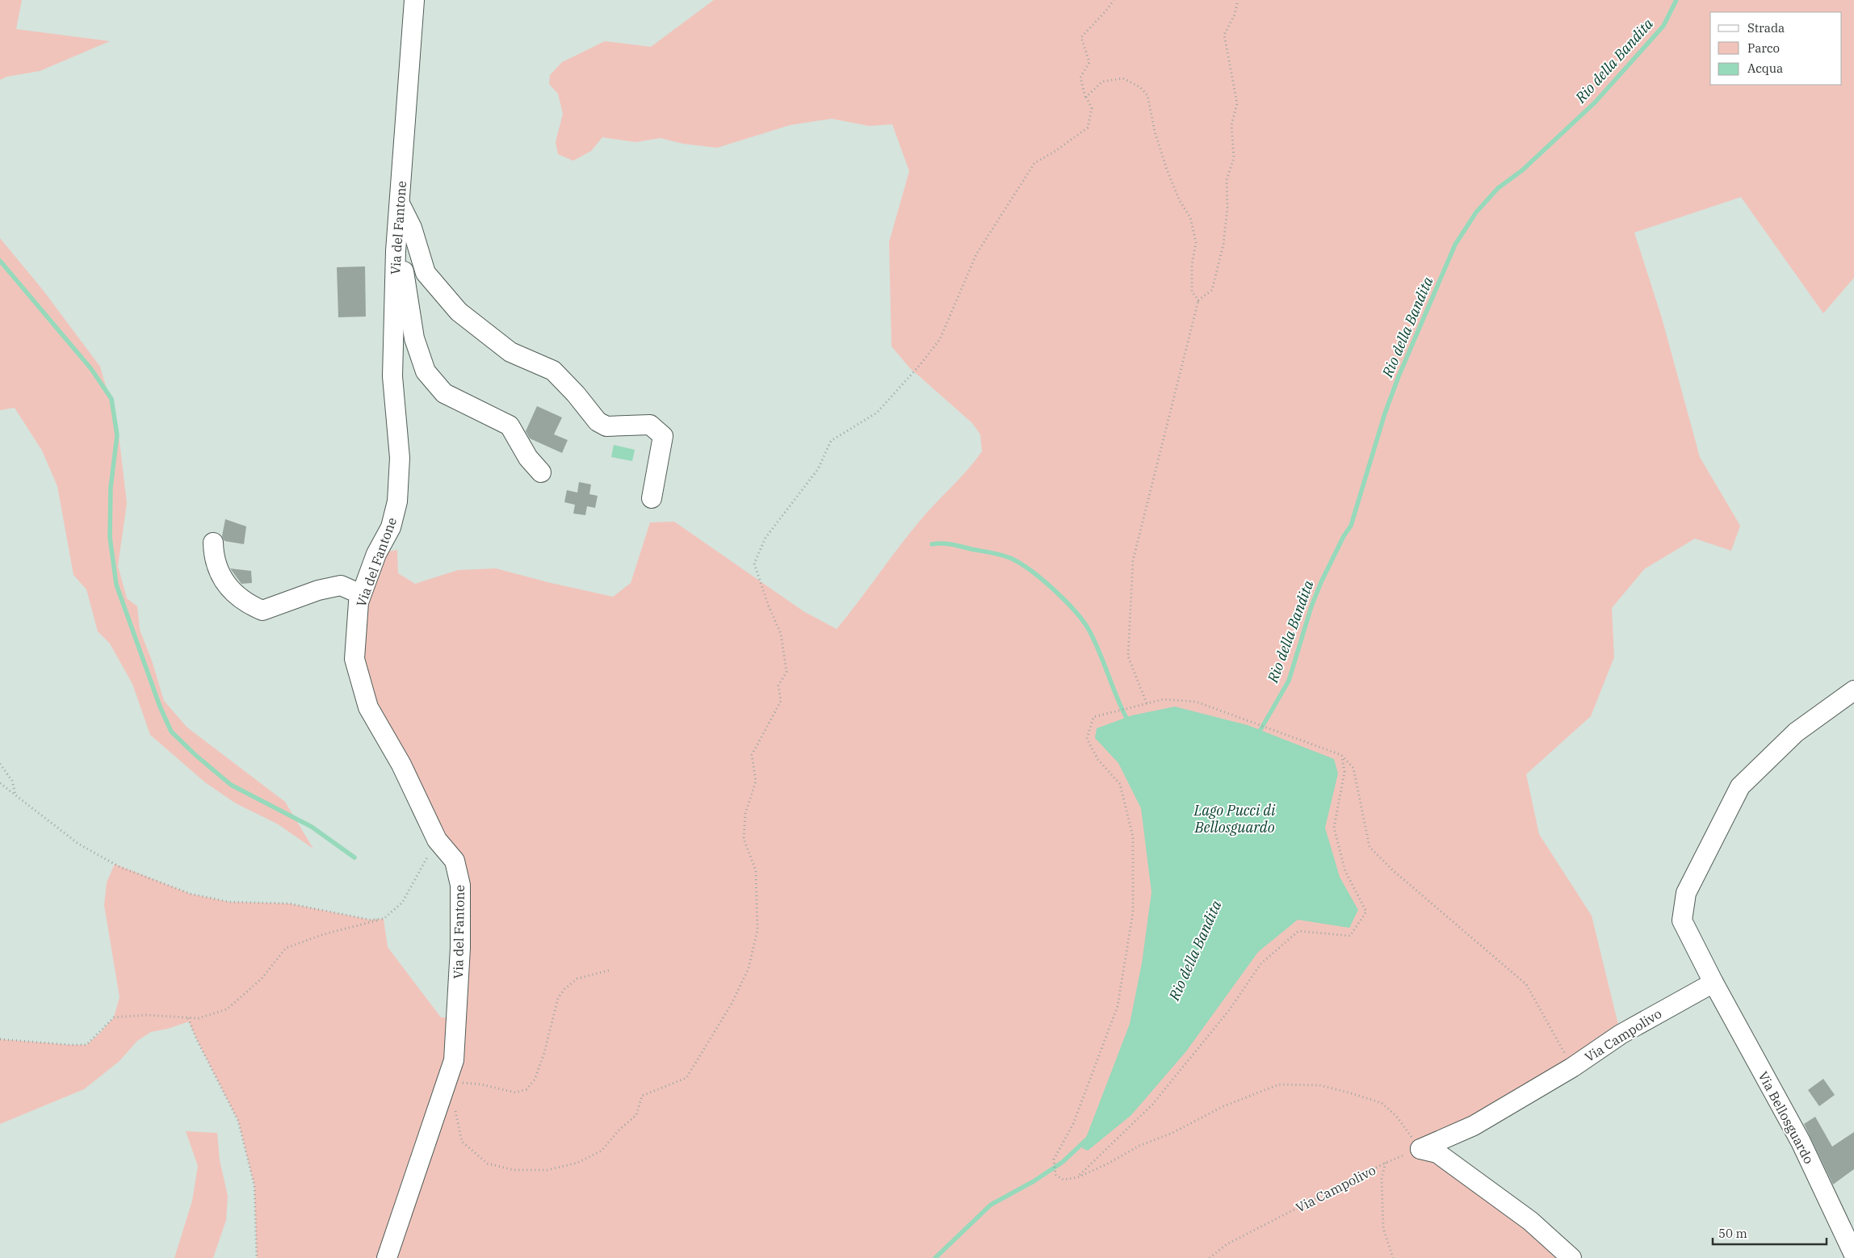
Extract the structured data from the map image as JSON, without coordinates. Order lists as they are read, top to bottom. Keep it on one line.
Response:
{"streets":{"street":["Via del Fantone","Via Campolivo","Via Bellosguardo"]},"crossings":[["Via Campolivo","Via Bellosguardo"]],"water":["Rio della Bandita","Lago Pucci di Bellosguardo"],"legend":["Strada","Parco","Acqua"],"scale_bar":"50 m"}
